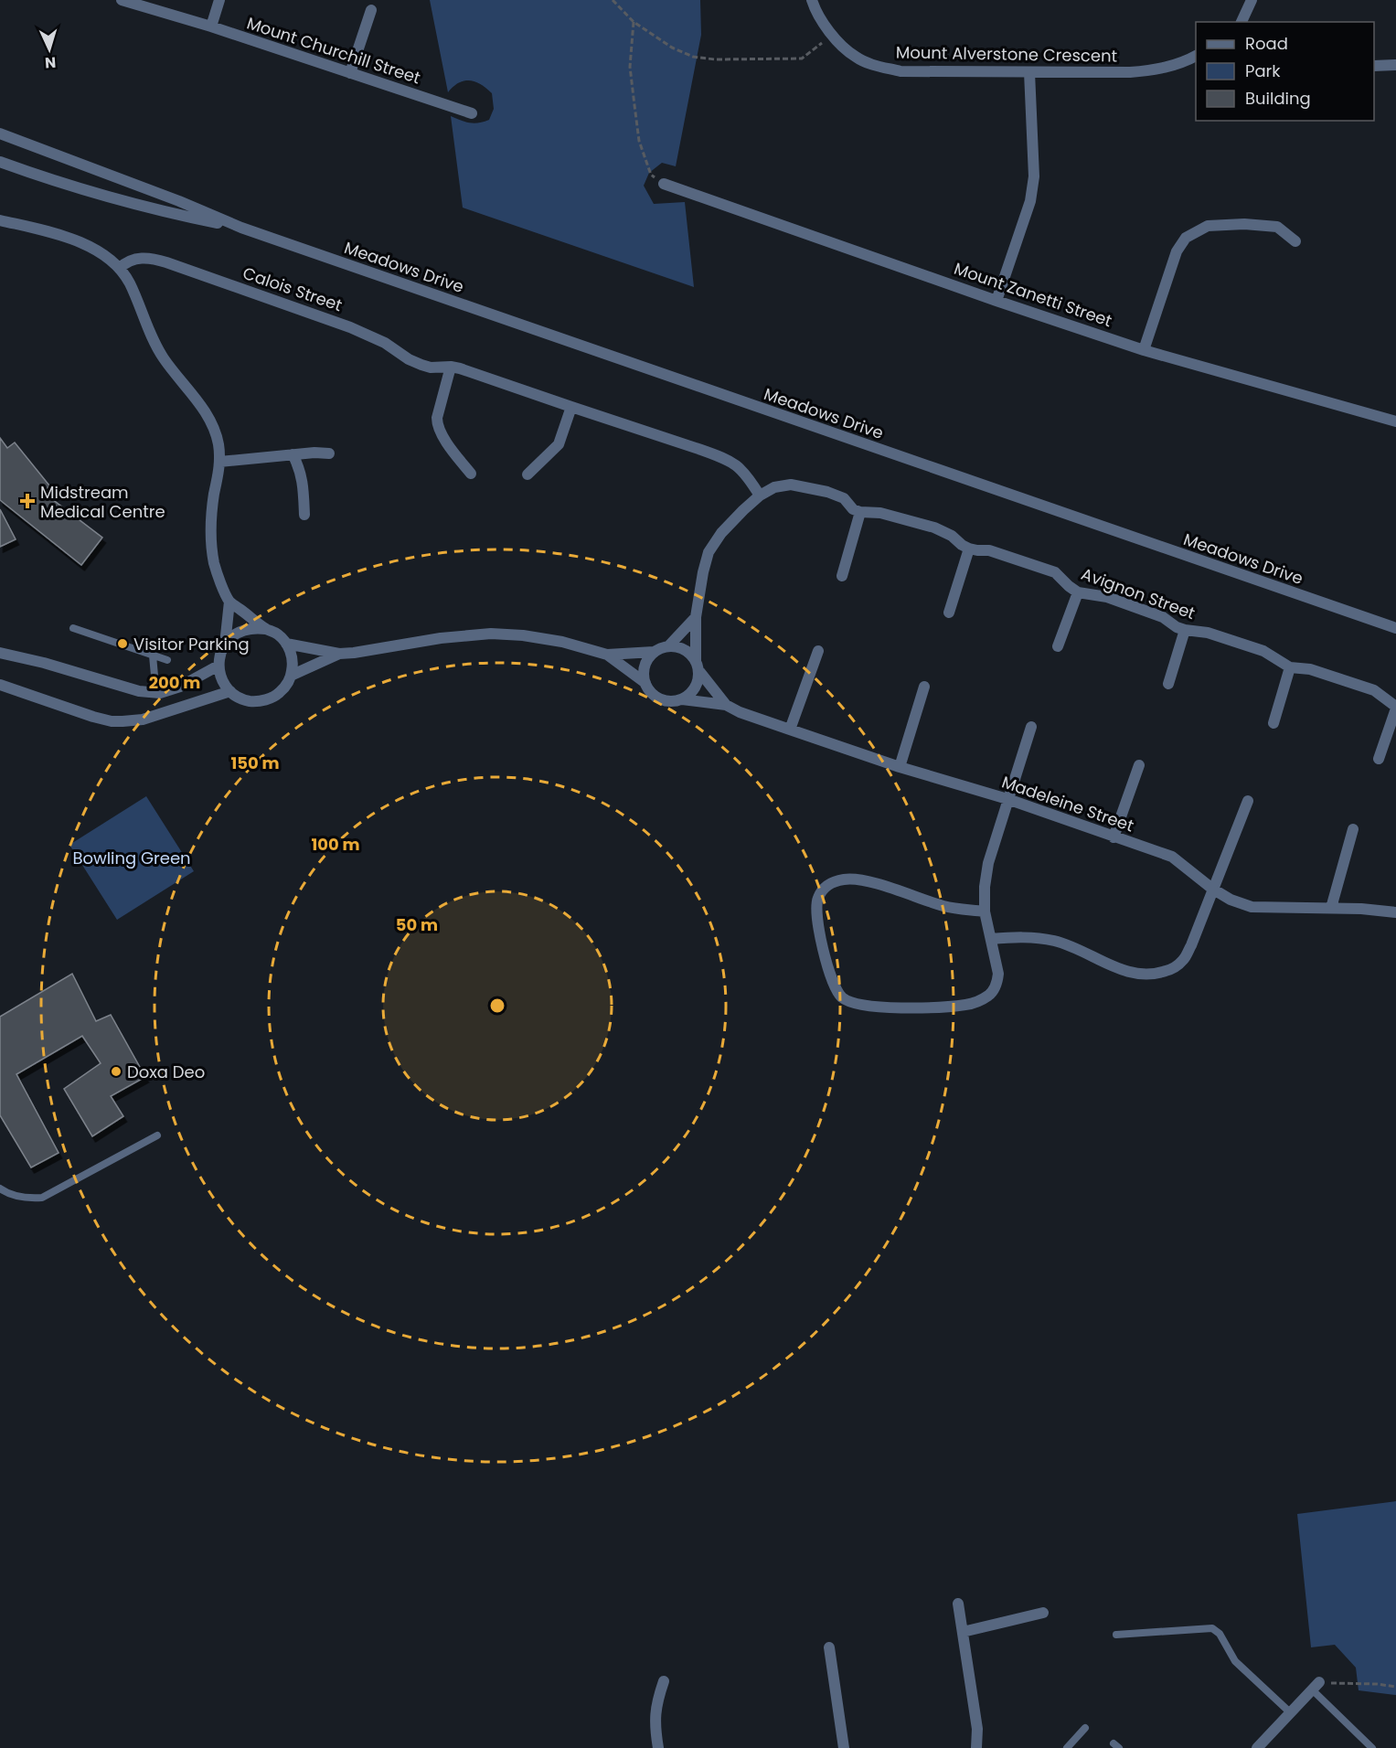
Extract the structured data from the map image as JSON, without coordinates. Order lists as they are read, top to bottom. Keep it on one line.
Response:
{"streets":{"street":["Mount Churchill Street","Mount Alverstone Crescent","Meadows Drive","Calois Street","Mount Zanetti Street","Avignon Street","Madeleine Street"]},"parks":["Bowling Green"],"places":{"health":["Midstream Medical Centre"],"other":["Visitor Parking","Doxa Deo"]},"legend":["Road","Park","Building"],"north":"bottom","rings":["200 m","150 m","100 m","50 m"]}
